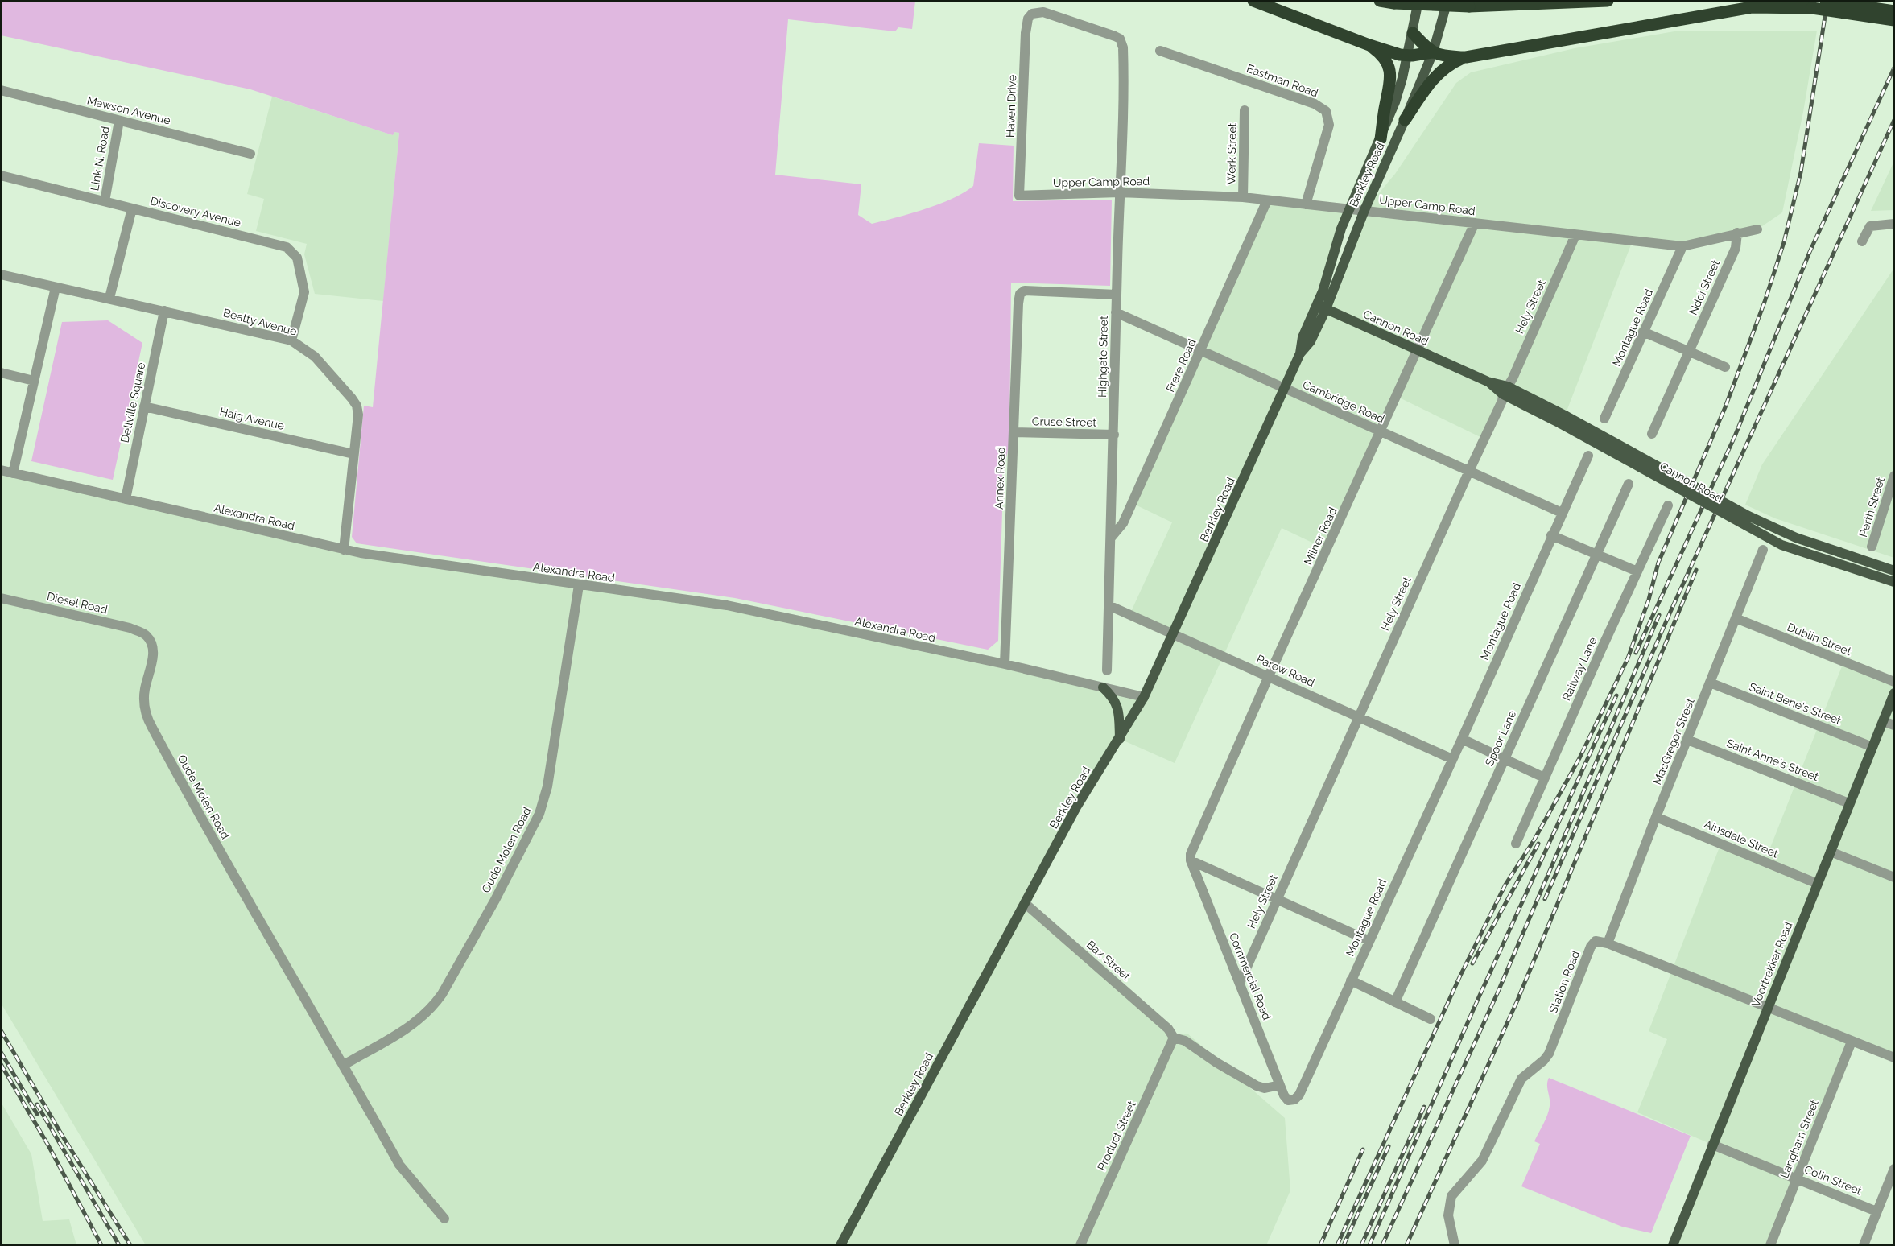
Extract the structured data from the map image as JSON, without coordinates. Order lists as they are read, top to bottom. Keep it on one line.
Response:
{"streets":{"main road":["Berkley Road","Cannon Road","Voortrekker Road"],"street":["Eastman Road","Haven Drive","Mawson Avenue","Werk Street","Link N. Road","Upper Camp Road","Discovery Avenue","Ndoi Street","Hely Street","Beatty Avenue","Montague Road","Highgate Street","Frere Road","Cambridge Road","Dellville Square","Haig Avenue","Cruse Street","Annex Road","Perth Street","Alexandra Road","Milner Road","Diesel Road","Dublin Street","Railway Lane","Parow Road","Saint Bene's Street","Spoor Lane","MacGregor Street","Saint Anne's Street","Oude Molen Road","Ainsdale Street","Bax Street","Commercial Road","Station Road","Product Street","Langham Street","Colin Street"]},"crossings":[["Eastman Road","Upper Camp Road"],["Haven Drive","Upper Camp Road"],["Haven Drive","Highgate Street"],["Mawson Avenue","Link N. Road"],["Werk Street","Upper Camp Road"],["Link N. Road","Discovery Avenue"],["Berkley Road","Upper Camp Road"],["Berkley Road","Cannon Road"],["Berkley Road","Cambridge Road"],["Berkley Road","Alexandra Road"],["Berkley Road","Parow Road"],["Berkley Road","Bax Street"],["Upper Camp Road","Ndoi Street"],["Upper Camp Road","Hely Street"],["Upper Camp Road","Montague Road"],["Upper Camp Road","Highgate Street"],["Upper Camp Road","Frere Road"],["Upper Camp Road","Milner Road"],["Discovery Avenue","Beatty Avenue"],["Hely Street","Cannon Road"],["Hely Street","Cambridge Road"],["Hely Street","Parow Road"],["Hely Street","Commercial Road"],["Beatty Avenue","Dellville Square"],["Beatty Avenue","Haig Avenue"],["Beatty Avenue","Alexandra Road"],["Cannon Road","Milner Road"],["Montague Road","Cambridge Road"],["Montague Road","Parow Road"],["Montague Road","Commercial Road"],["Highgate Street","Frere Road"],["Highgate Street","Cambridge Road"],["Highgate Street","Cruse Street"],["Highgate Street","Annex Road"],["Highgate Street","Parow Road"],["Frere Road","Cambridge Road"],["Cambridge Road","Milner Road"],["Dellville Square","Haig Avenue"],["Dellville Square","Alexandra Road"],["Cruse Street","Annex Road"],["Annex Road","Alexandra Road"],["Alexandra Road","Oude Molen Road"],["Milner Road","Parow Road"],["Milner Road","Commercial Road"],["Diesel Road","Oude Molen Road"],["Dublin Street","MacGregor Street"],["Saint Bene's Street","MacGregor Street"],["Saint Bene's Street","Voortrekker Road"],["MacGregor Street","Saint Anne's Street"],["MacGregor Street","Ainsdale Street"],["MacGregor Street","Station Road"],["Saint Anne's Street","Voortrekker Road"],["Ainsdale Street","Voortrekker Road"],["Bax Street","Product Street"],["Voortrekker Road","Colin Street"],["Langham Street","Colin Street"]]}
